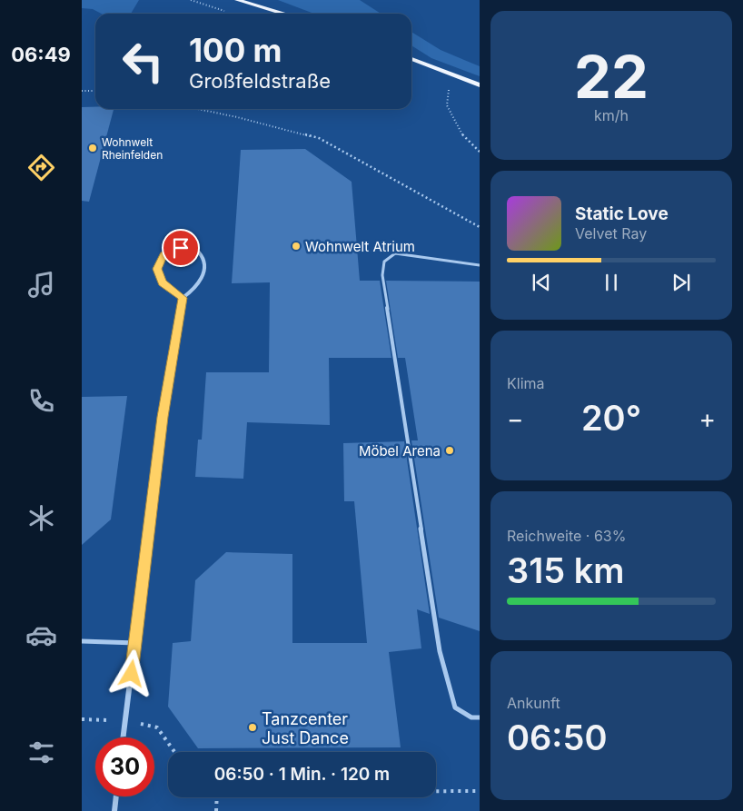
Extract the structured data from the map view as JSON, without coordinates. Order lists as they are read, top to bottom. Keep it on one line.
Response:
{"places":["Wohnwelt Rheinfelden","Wohnwelt Atrium","Möbel Arena","Tanzcenter Just Dance"],"page":{"tabs":"06:49","tile":[["22","km/h"],"Klima",["Reichweite · 63%","315 km"],["Ankunft","06:50"]],"turn":["100 m","Großfeldstraße"],"song":["Static Love","Velvet Ray"],"heat":["−","20°","+"],"limit":"30","trip":"06:50 · 1 Min. · 120 m"}}
